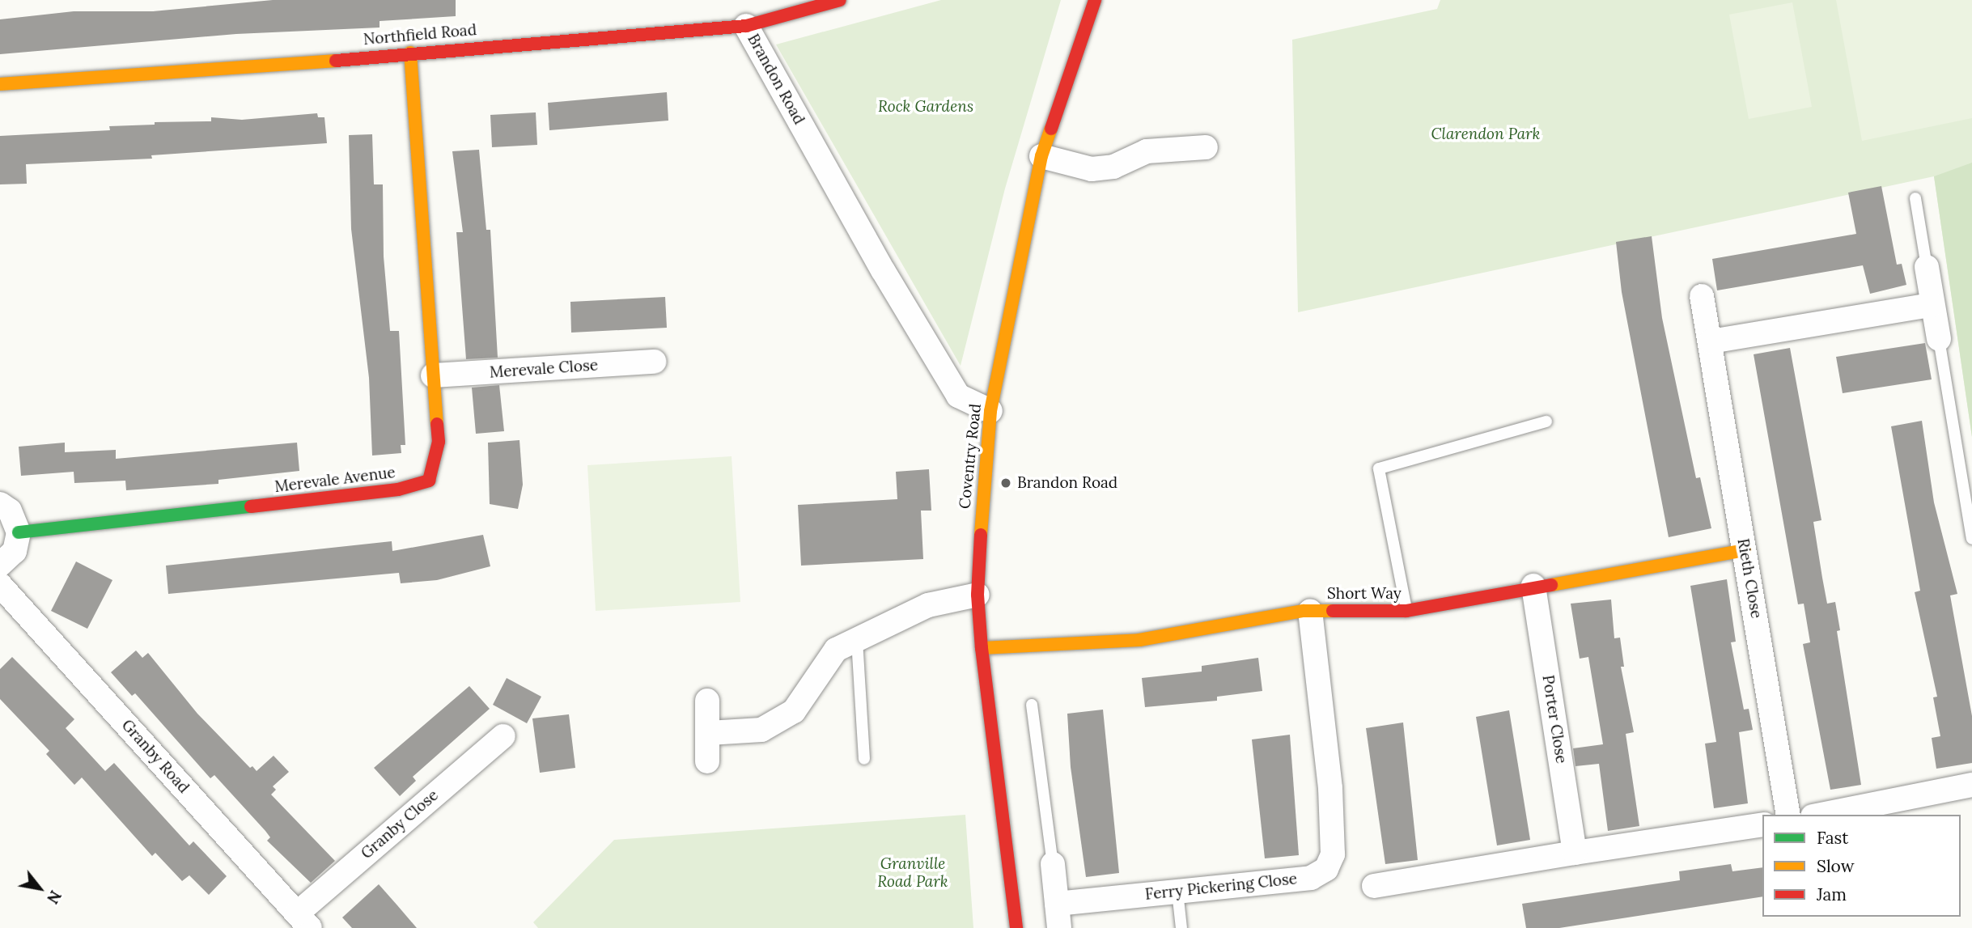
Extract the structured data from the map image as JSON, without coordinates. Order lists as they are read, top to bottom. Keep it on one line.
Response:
{"streets":{"street":["Northfield Road","Brandon Road","Merevale Close","Coventry Road","Merevale Avenue","Rieth Close","Short Way","Porter Close","Granby Road","Granby Close","Ferry Pickering Close"]},"crossings":[["Northfield Road","Brandon Road"],["Northfield Road","Merevale Avenue"],["Brandon Road","Coventry Road"],["Merevale Close","Merevale Avenue"],["Coventry Road","Short Way"],["Rieth Close","Short Way"],["Short Way","Porter Close"],["Short Way","Ferry Pickering Close"],["Granby Road","Granby Close"]],"parks":["Rock Gardens","Clarendon Park","Granville Road Park"],"places":["Brandon Road"],"legend":["Fast","Slow","Jam"],"north":"bottom right"}
